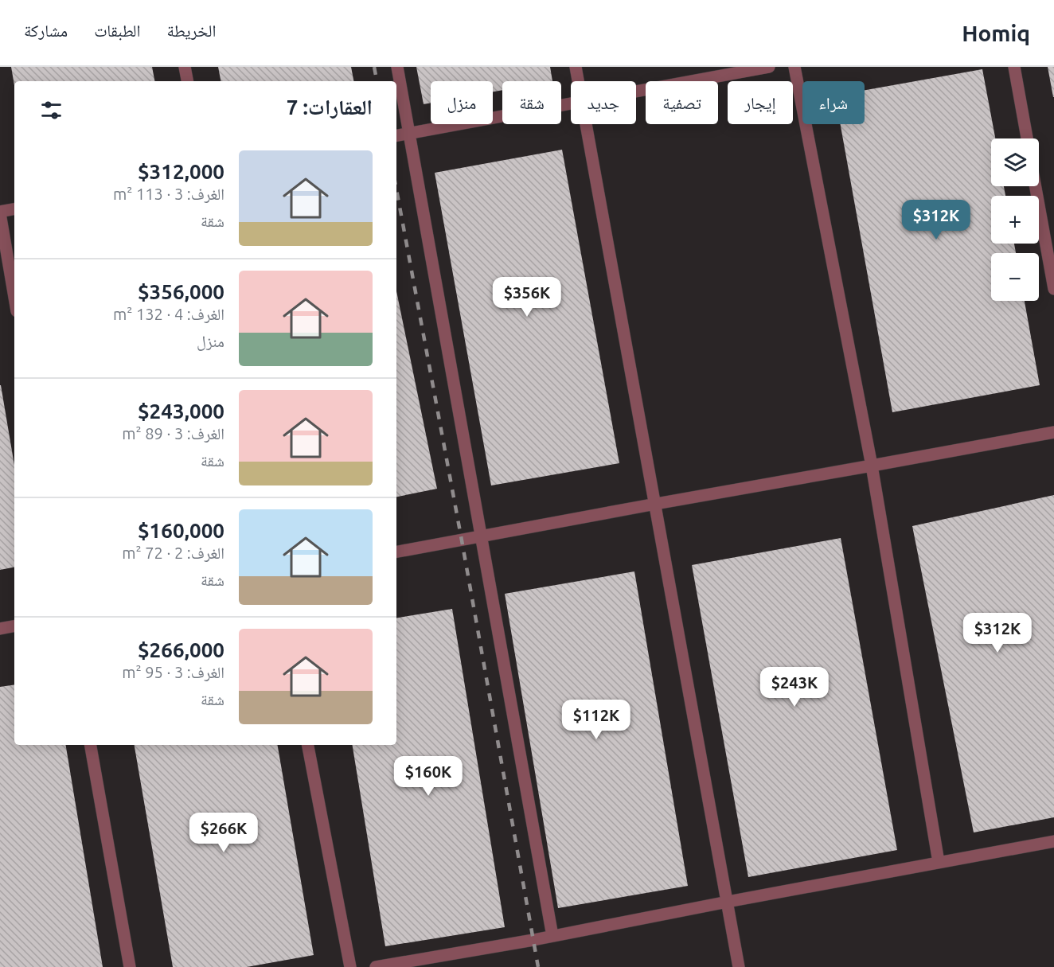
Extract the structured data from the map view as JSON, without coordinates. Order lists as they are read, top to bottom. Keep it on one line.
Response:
{"page":{"header":"Homiq","nav":["الخريطة","الطبقات","مشاركة"],"chip":["شراء","إيجار","تصفية","جديد","شقة","منزل"],"heading":"العقارات: 7","map_buttons":["+","−"],"list":[{"name":"$312,000","note":"الغرف: 3 · 113 m² · شقة"},{"name":"$356,000","note":"الغرف: 4 · 132 m² · منزل"},{"name":"$243,000","note":"الغرف: 3 · 89 m² · شقة"},{"name":"$160,000","note":"الغرف: 2 · 72 m² · شقة"},{"name":"$266,000","note":"الغرف: 3 · 95 m² · شقة"}],"price":["$312K","$356K","$312K","$243K","$112K","$160K","$266K"]}}
